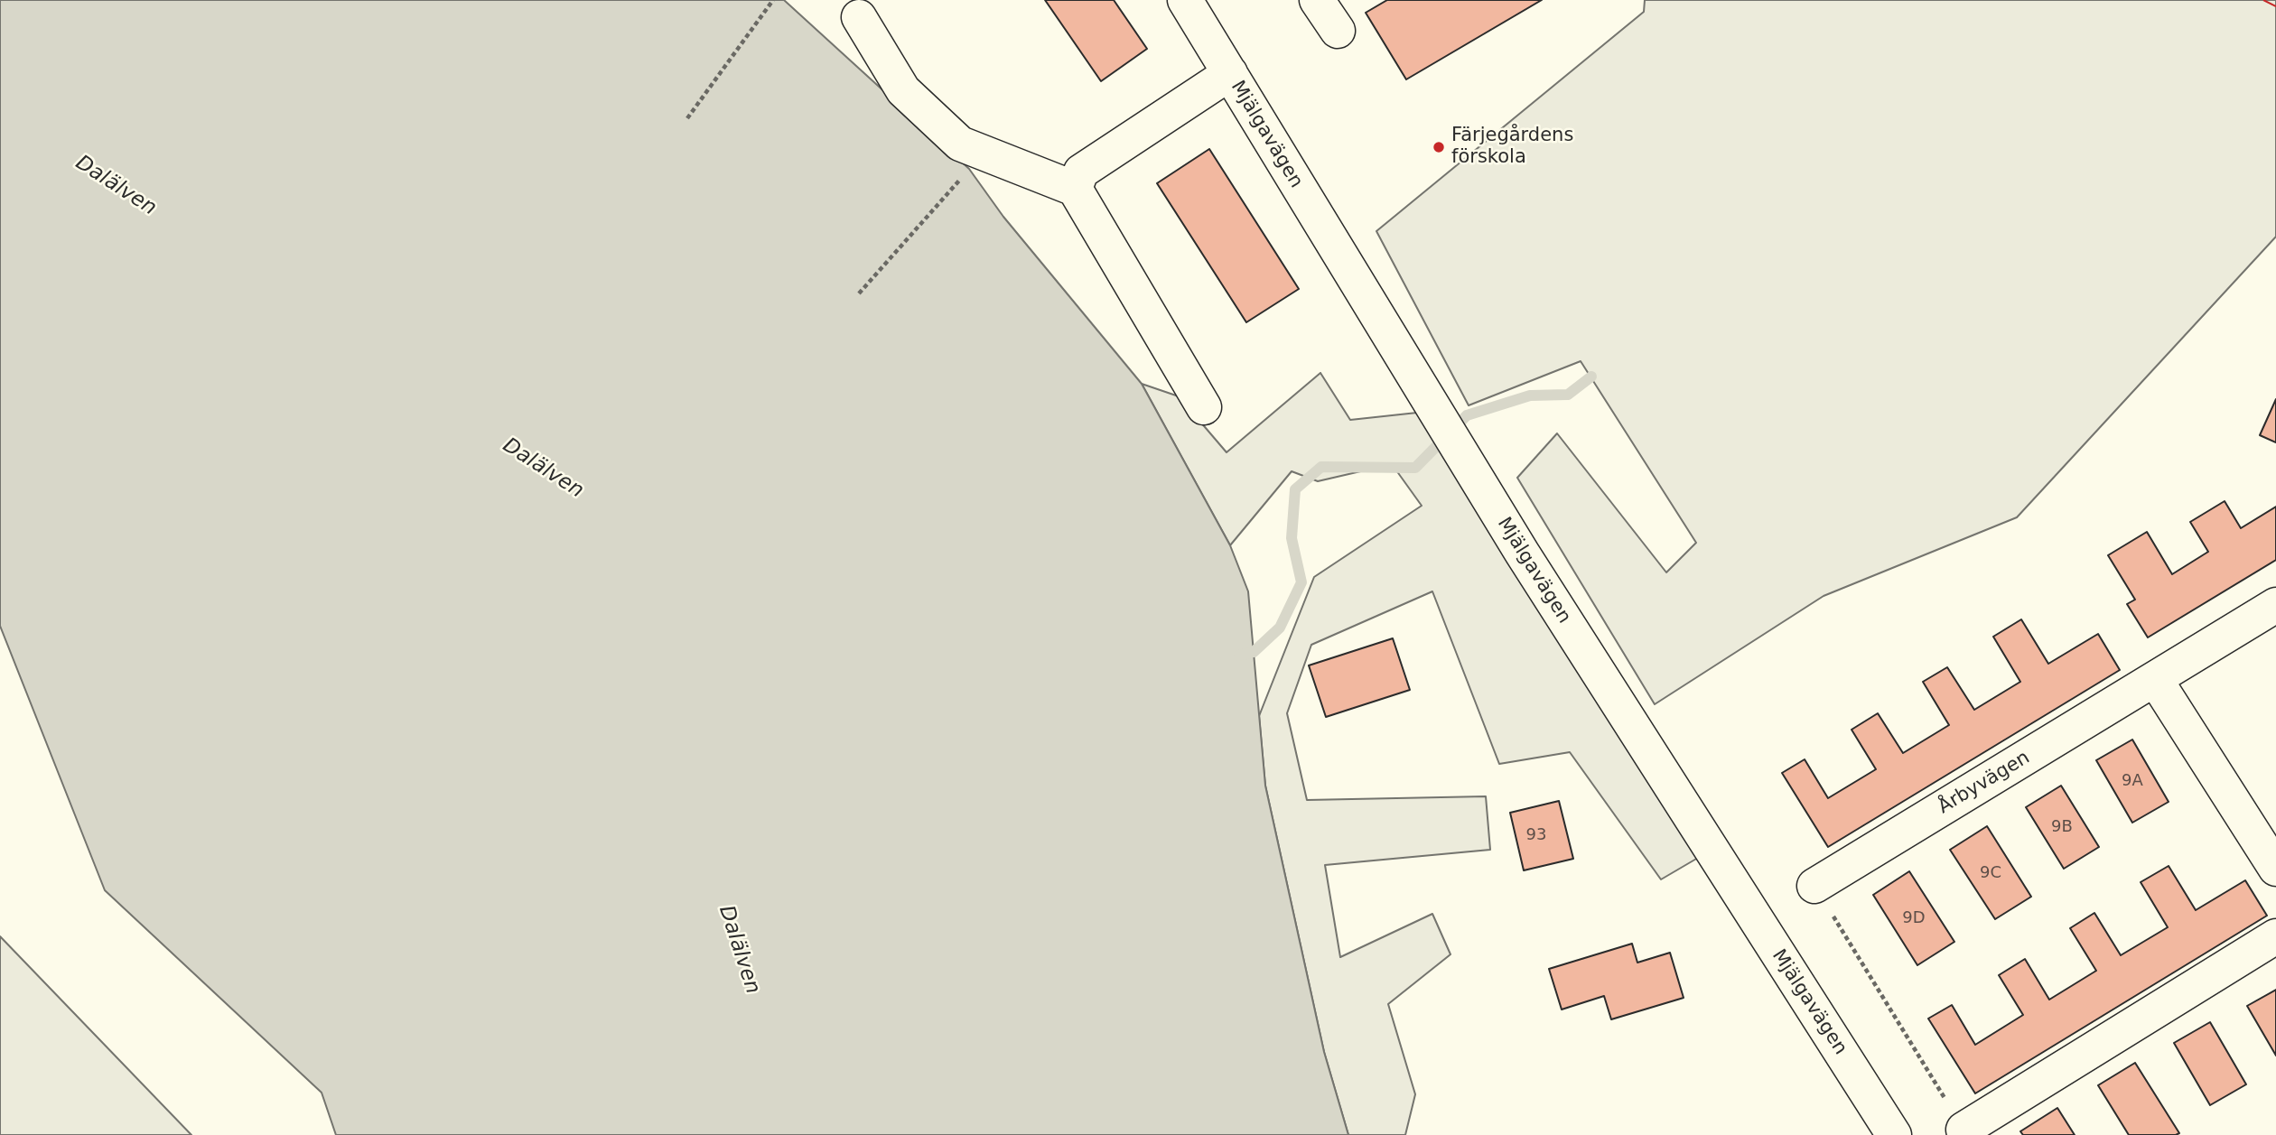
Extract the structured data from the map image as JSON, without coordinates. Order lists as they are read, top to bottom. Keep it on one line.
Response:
{"streets":{"street":["Mjälgavägen","Årbyvägen"]},"water":["Dalälven"],"places":["Färjegårdens förskola"],"house_numbers":["9A","9B","93","9C","9D"]}
